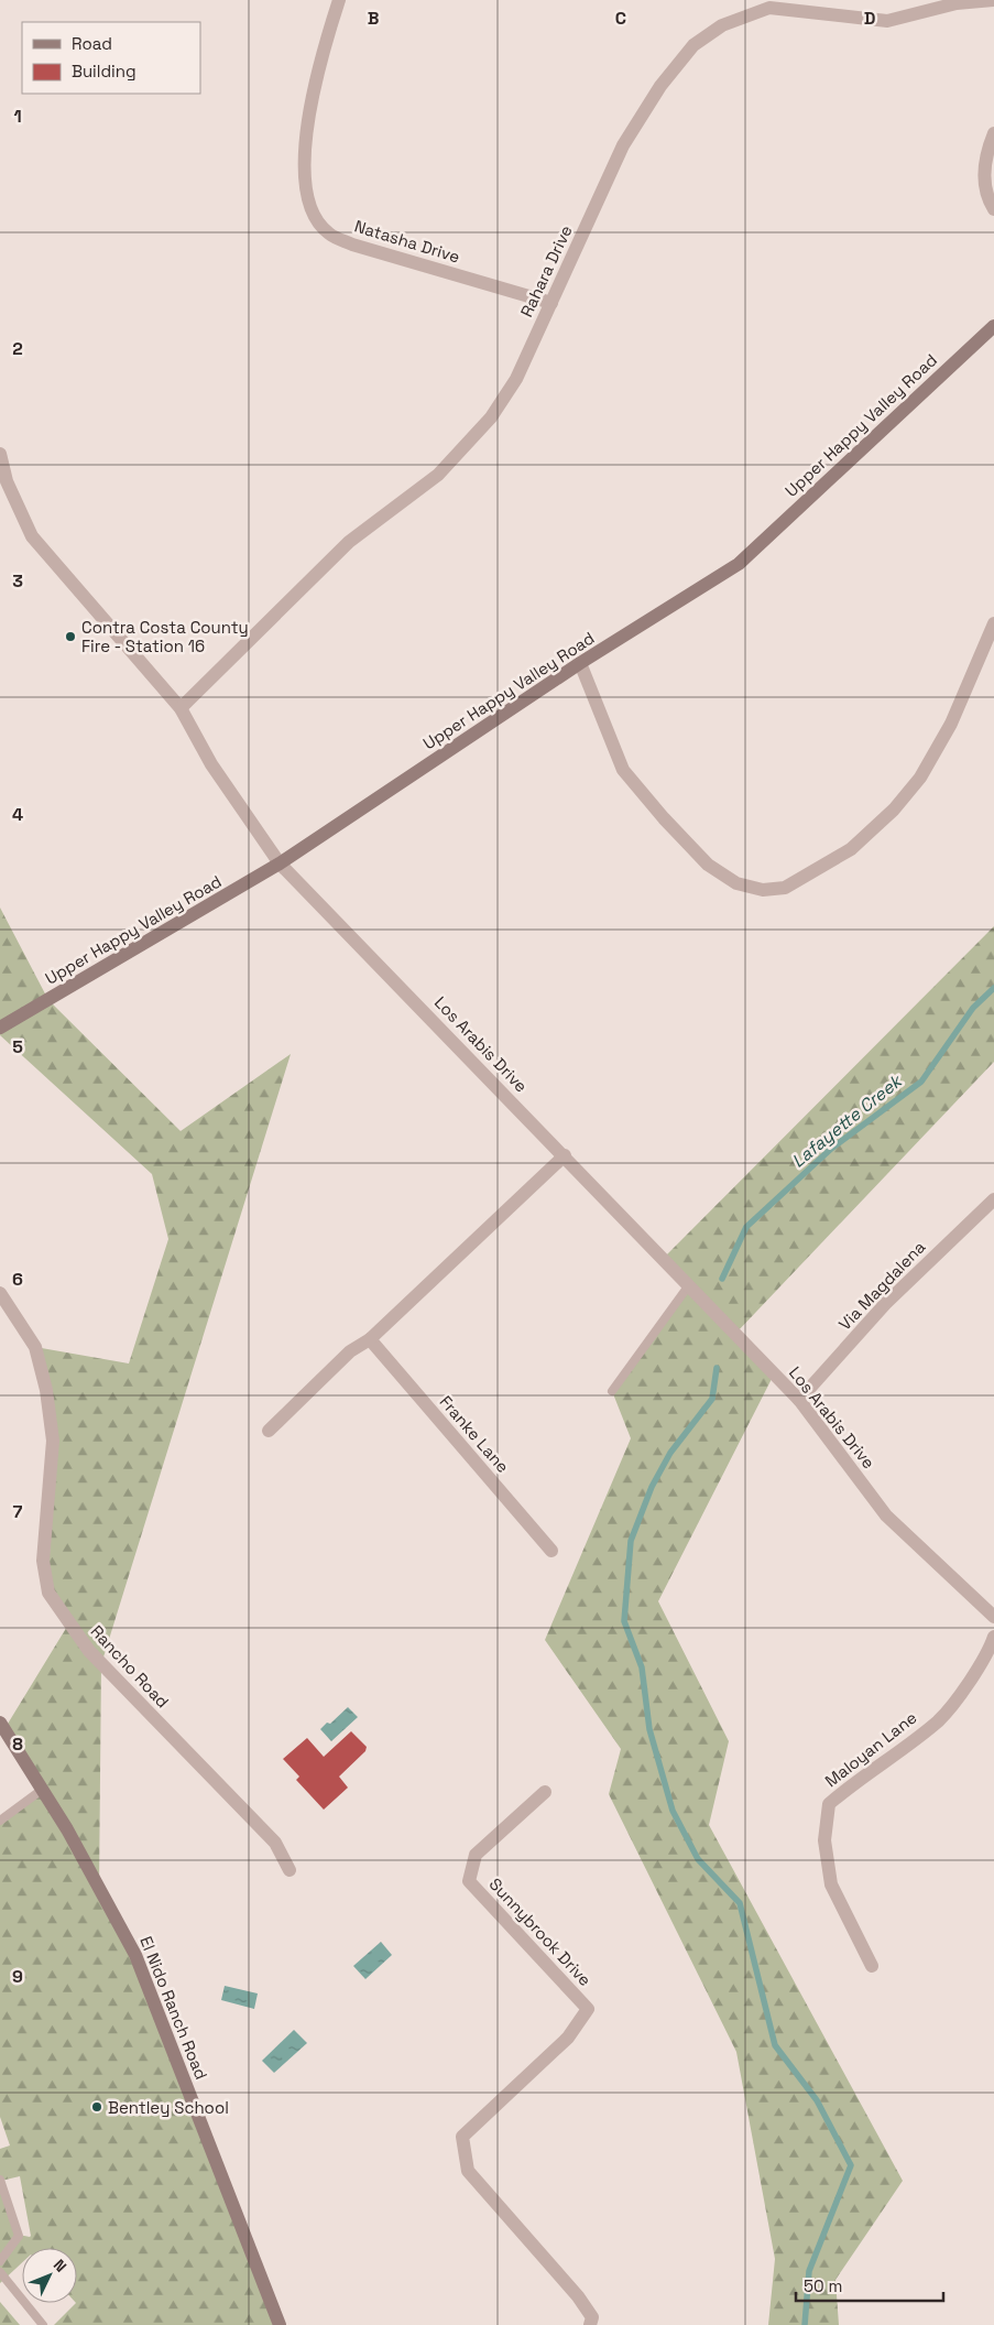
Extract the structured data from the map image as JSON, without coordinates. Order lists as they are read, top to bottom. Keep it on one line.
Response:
{"streets":{"street":["Natasha Drive","Rahara Drive","Upper Happy Valley Road","Los Arabis Drive","Via Magdalena","Franke Lane","Rancho Road","Maloyan Lane","Sunnybrook Drive","El Nido Ranch Road"]},"crossings":[["Natasha Drive","Rahara Drive"],["Rahara Drive","Los Arabis Drive"],["Upper Happy Valley Road","Los Arabis Drive"],["Los Arabis Drive","Via Magdalena"]],"water":["Lafayette Creek"],"places":["Contra Costa County Fire - Station 16","Bentley School"],"legend":["Road","Building"],"scale_bar":"50 m","north":"top right","grid":{"columns":["B","C","D"],"rows":["1","2","3","4","5","6","7","8","9"]}}
